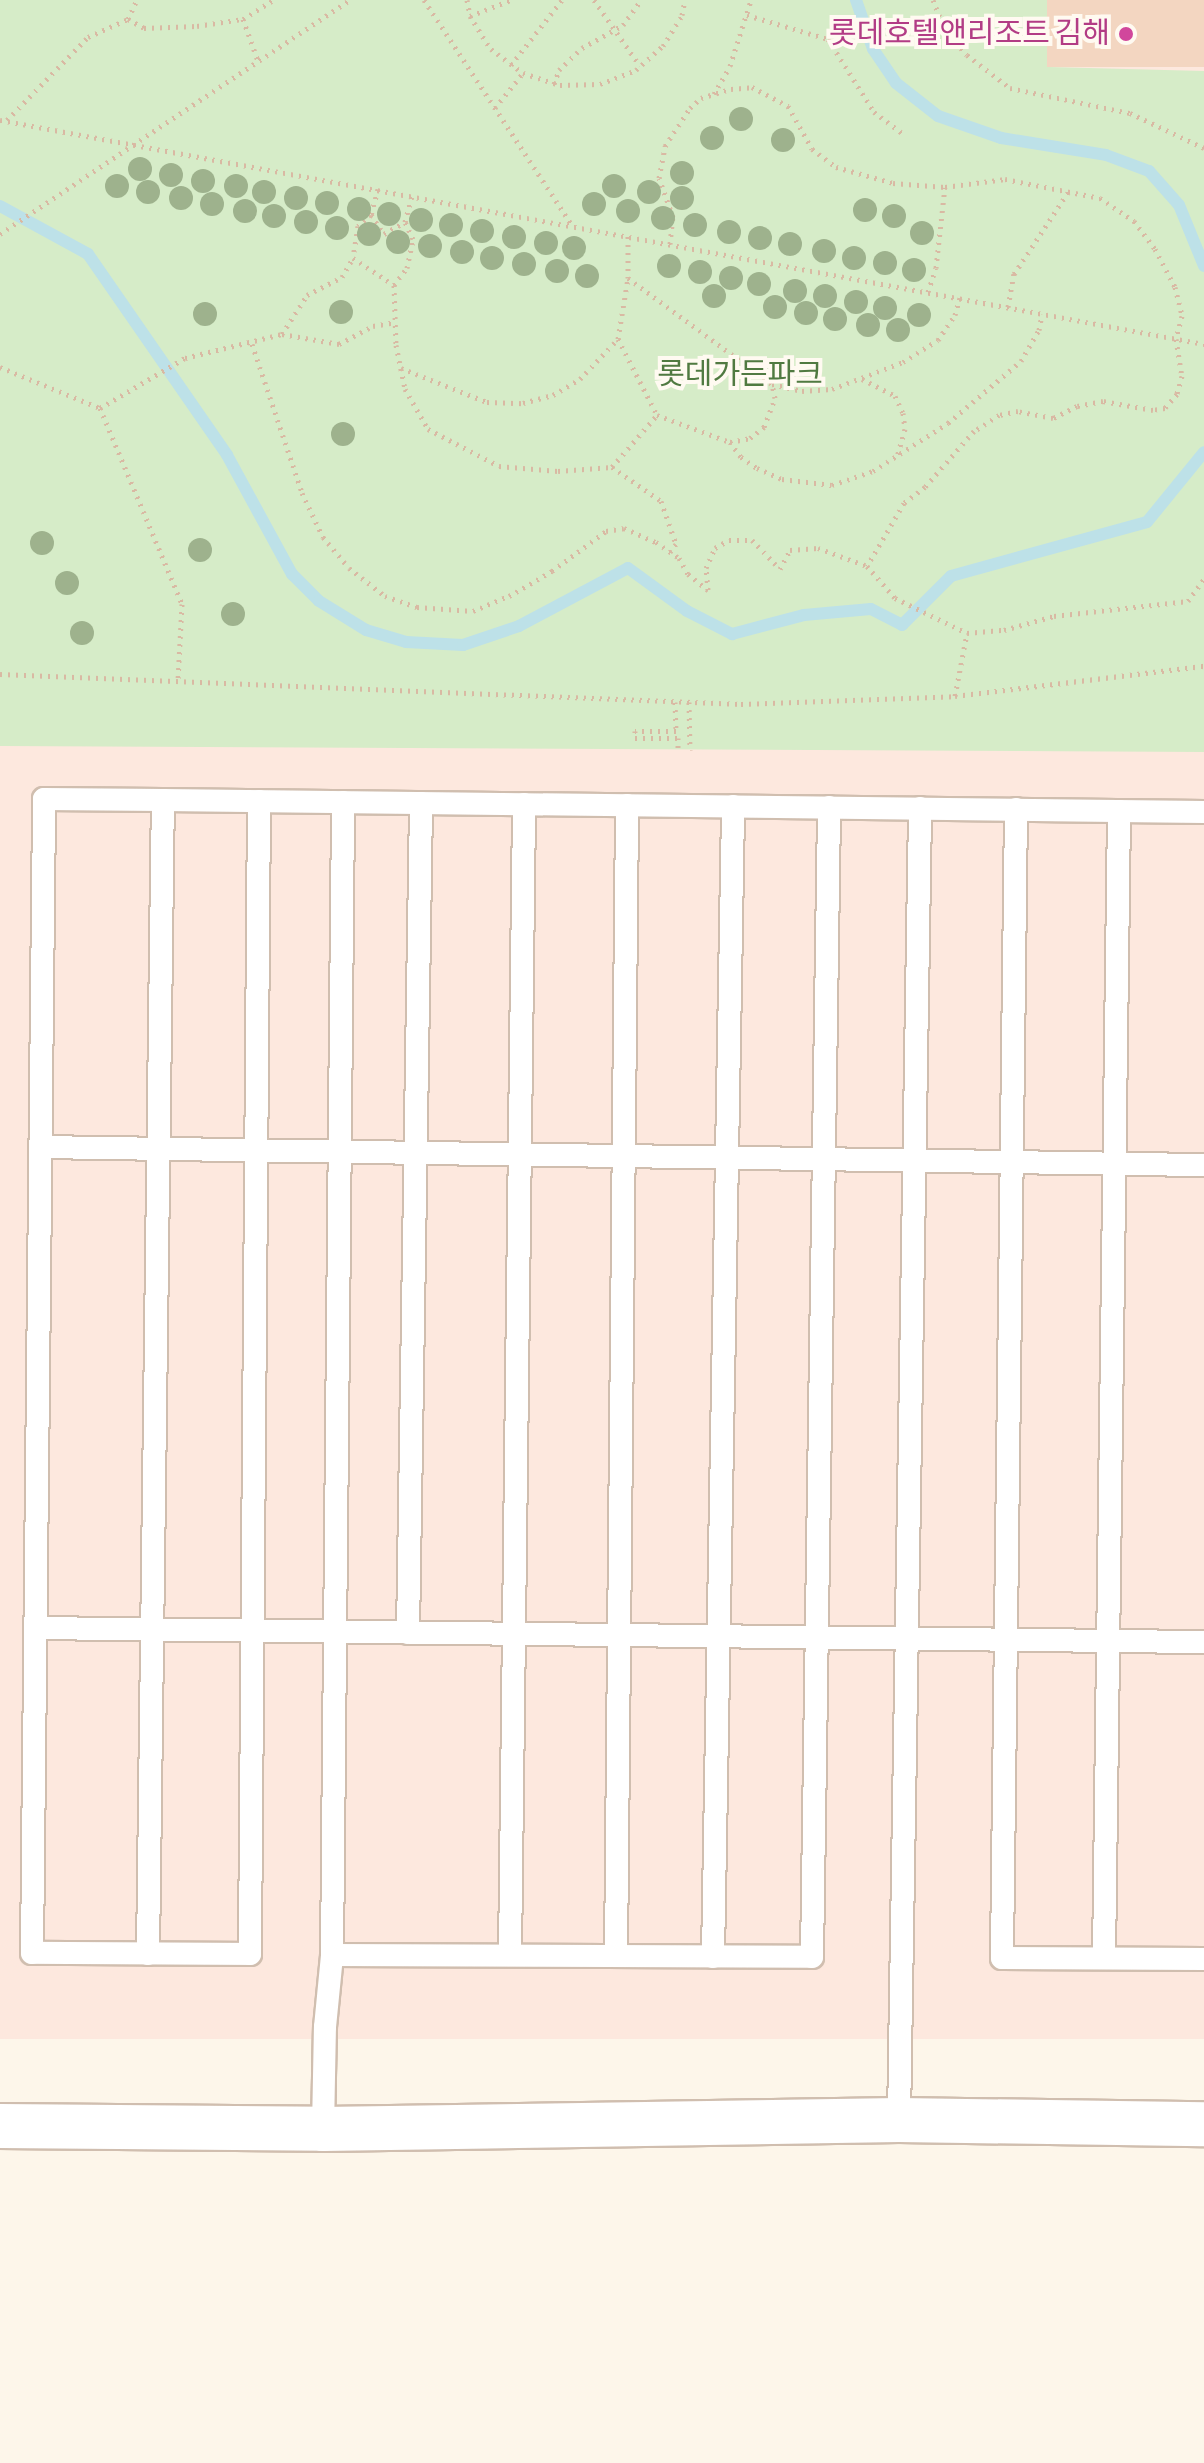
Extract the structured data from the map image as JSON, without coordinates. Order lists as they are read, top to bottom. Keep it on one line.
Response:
{"parks":["롯데가든파크"],"places":["롯데호텔앤리조트 김해"]}
